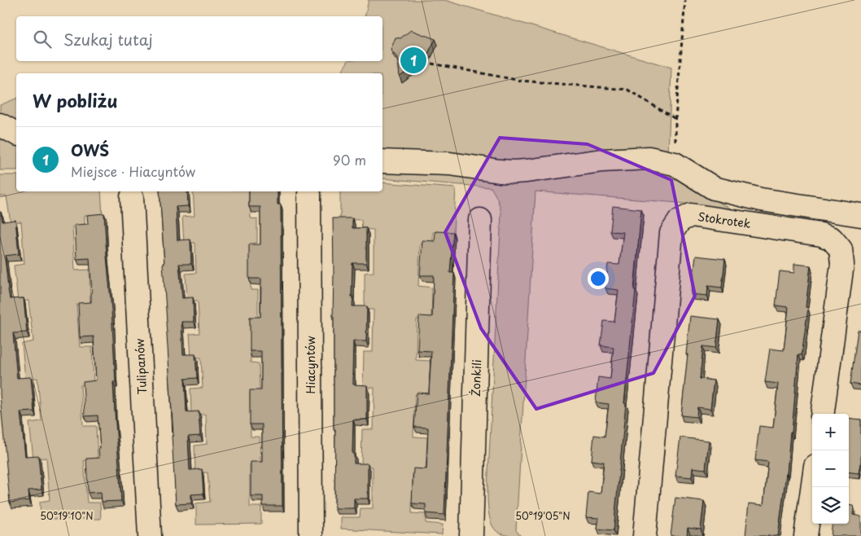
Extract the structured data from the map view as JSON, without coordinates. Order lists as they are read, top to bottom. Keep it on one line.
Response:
{"streets":{"street":["Stokrotek","Hiacyntów","Tulipanów","Żonkili"]},"page":{"search":"Szukaj tutaj","pins":"1","heading":"W pobliżu","list":[{"mark":"1","name":"OWŚ","note":"Miejsce · Hiacyntów","value":"90 m"}],"map_buttons":["+","−"]},"coordinates":["50°19'10\"N","50°19'05\"N"]}
